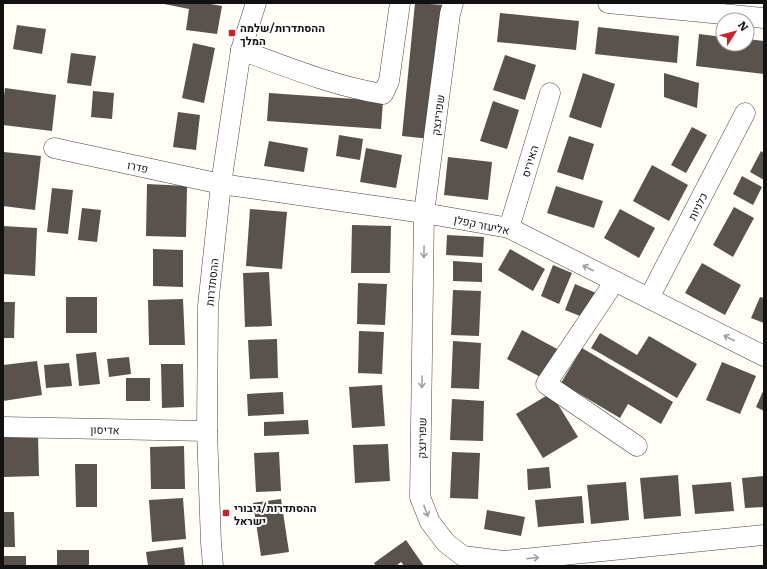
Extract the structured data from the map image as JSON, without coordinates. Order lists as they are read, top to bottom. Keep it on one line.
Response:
{"streets":{"street":["שפרינצק","האיריס","פדרו","כלניות","אליעזר קפלן","ההסתדרות","אדיסון"]},"crossings":[["שפרינצק","אליעזר קפלן"],["האיריס","אליעזר קפלן"],["פדרו","אליעזר קפלן"],["פדרו","ההסתדרות"],["כלניות","אליעזר קפלן"],["אליעזר קפלן","ההסתדרות"],["ההסתדרות","אדיסון"]],"one_way":["אליעזר קפלן"],"places":{"transit":["ההסתדרות/שלמה המלך","ההסתדרות/גיבורי ישראל"]},"north":"top right"}
